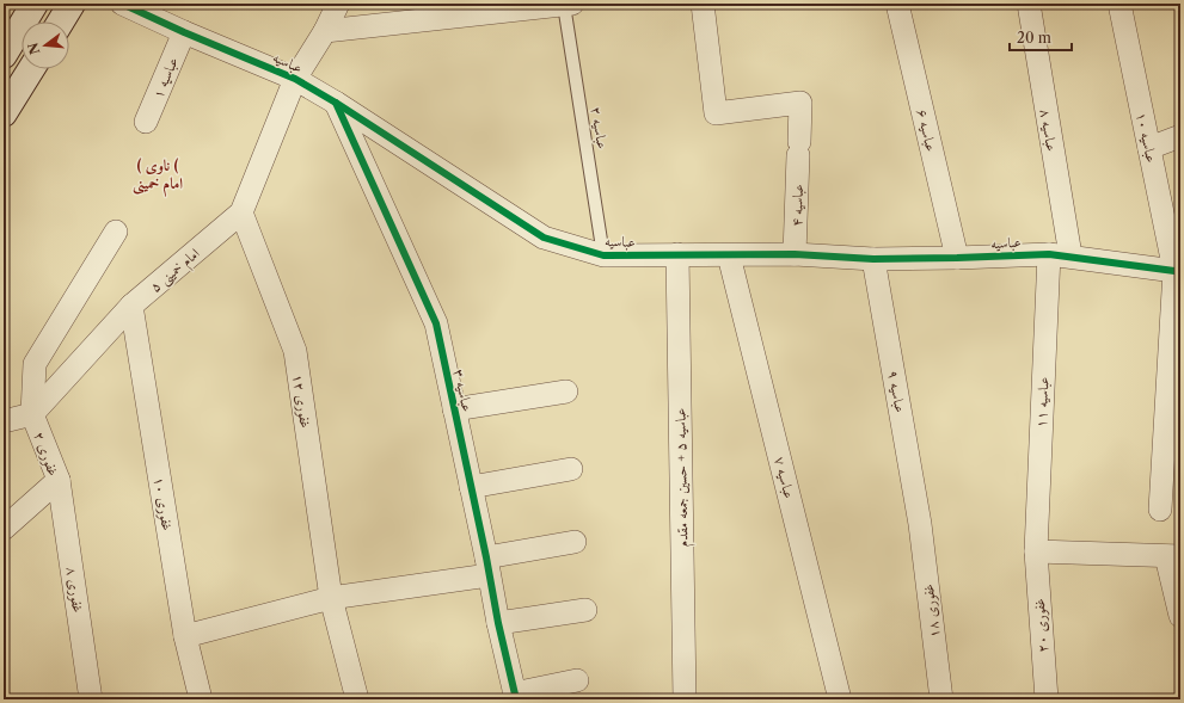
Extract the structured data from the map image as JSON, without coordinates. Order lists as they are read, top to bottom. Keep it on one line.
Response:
{"streets":{"street":["عباسیه","عباسیه ۱","عباسیه ۶","عباسیه ۸","عباسیه ۱۰","عباسیه ۴","امام خمینی ۵","عباسیه ۳","عباسیه ۹","غفوری ۱۲","عباسیه ۱۱","غفوری ۲","عباسیه ۵ + حسین جمعه مقدم","عباسیه ۷","غفوری ۱۰","غفوری ۸","غفوری ۱۸","غفوری ۲۰"],"lane":["عباسیه ۲"]},"crossings":[["عباسیه","عباسیه ۱"],["عباسیه","عباسیه ۲"],["عباسیه","عباسیه ۶"],["عباسیه","عباسیه ۸"],["عباسیه","عباسیه ۱۰"],["عباسیه","عباسیه ۴"],["عباسیه","امام خمینی ۵"],["عباسیه","عباسیه ۳"],["عباسیه","عباسیه ۹"],["عباسیه","عباسیه ۱۱"],["عباسیه","عباسیه ۵ + حسین جمعه مقدم"],["عباسیه","عباسیه ۷"],["عباسیه ۸","عباسیه ۱۱"],["امام خمینی ۵","غفوری ۱۲"],["امام خمینی ۵","غفوری ۲"],["امام خمینی ۵","غفوری ۱۰"],["عباسیه ۹","غفوری ۱۸"],["عباسیه ۱۱","غفوری ۲۰"],["غفوری ۲","غفوری ۸"]],"districts":["( ناوی ( امام خمینی"],"scale_bar":"20 m","north":"left"}
